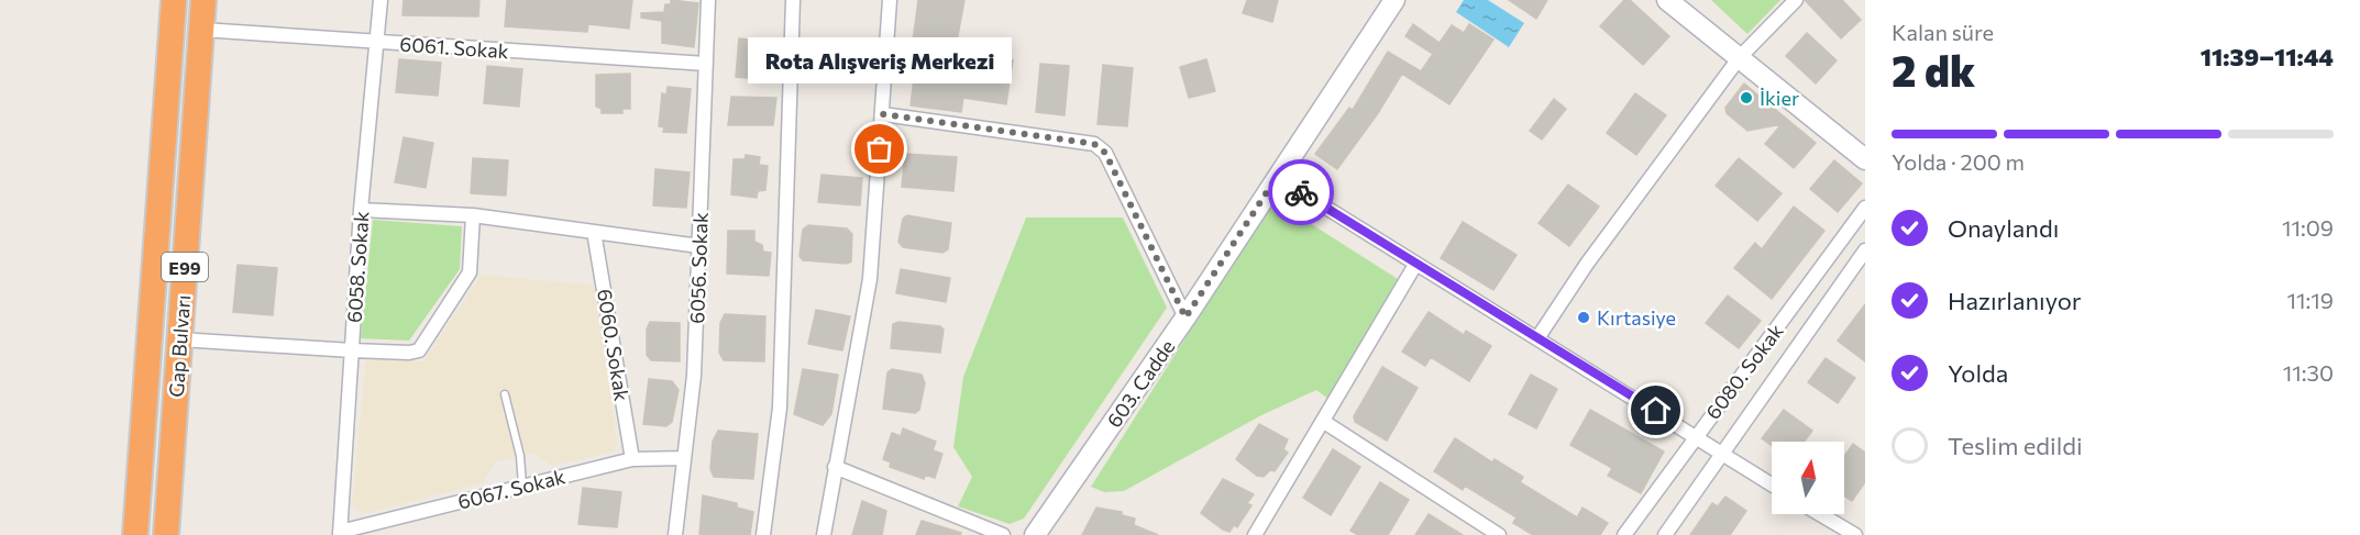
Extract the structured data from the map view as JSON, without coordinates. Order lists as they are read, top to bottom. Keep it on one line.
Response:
{"streets":{"highway":["E99","Gap Bulvarı"],"street":["6061. Sokak","6058. Sokak","6056. Sokak","6060. Sokak","6080. Sokak","603. Cadde","6067. Sokak"]},"crossings":[["6061. Sokak","6058. Sokak"],["6061. Sokak","6056. Sokak"],["6061. Sokak","Gap Bulvarı"],["6058. Sokak","6067. Sokak"],["6056. Sokak","6067. Sokak"],["6060. Sokak","6067. Sokak"]],"places":["İkier","Rota Alışveriş Merkezi","Kırtasiye"],"north":"top","page":{"heading":["2 dk","Kalan süre","11:39–11:44"],"bubble":"Rota Alışveriş Merkezi","bar":"Yolda · 200 m","list":[["Onaylandı","11:09"],["Hazırlanıyor","11:19"],["Yolda","11:30"],"Teslim edildi"]}}
